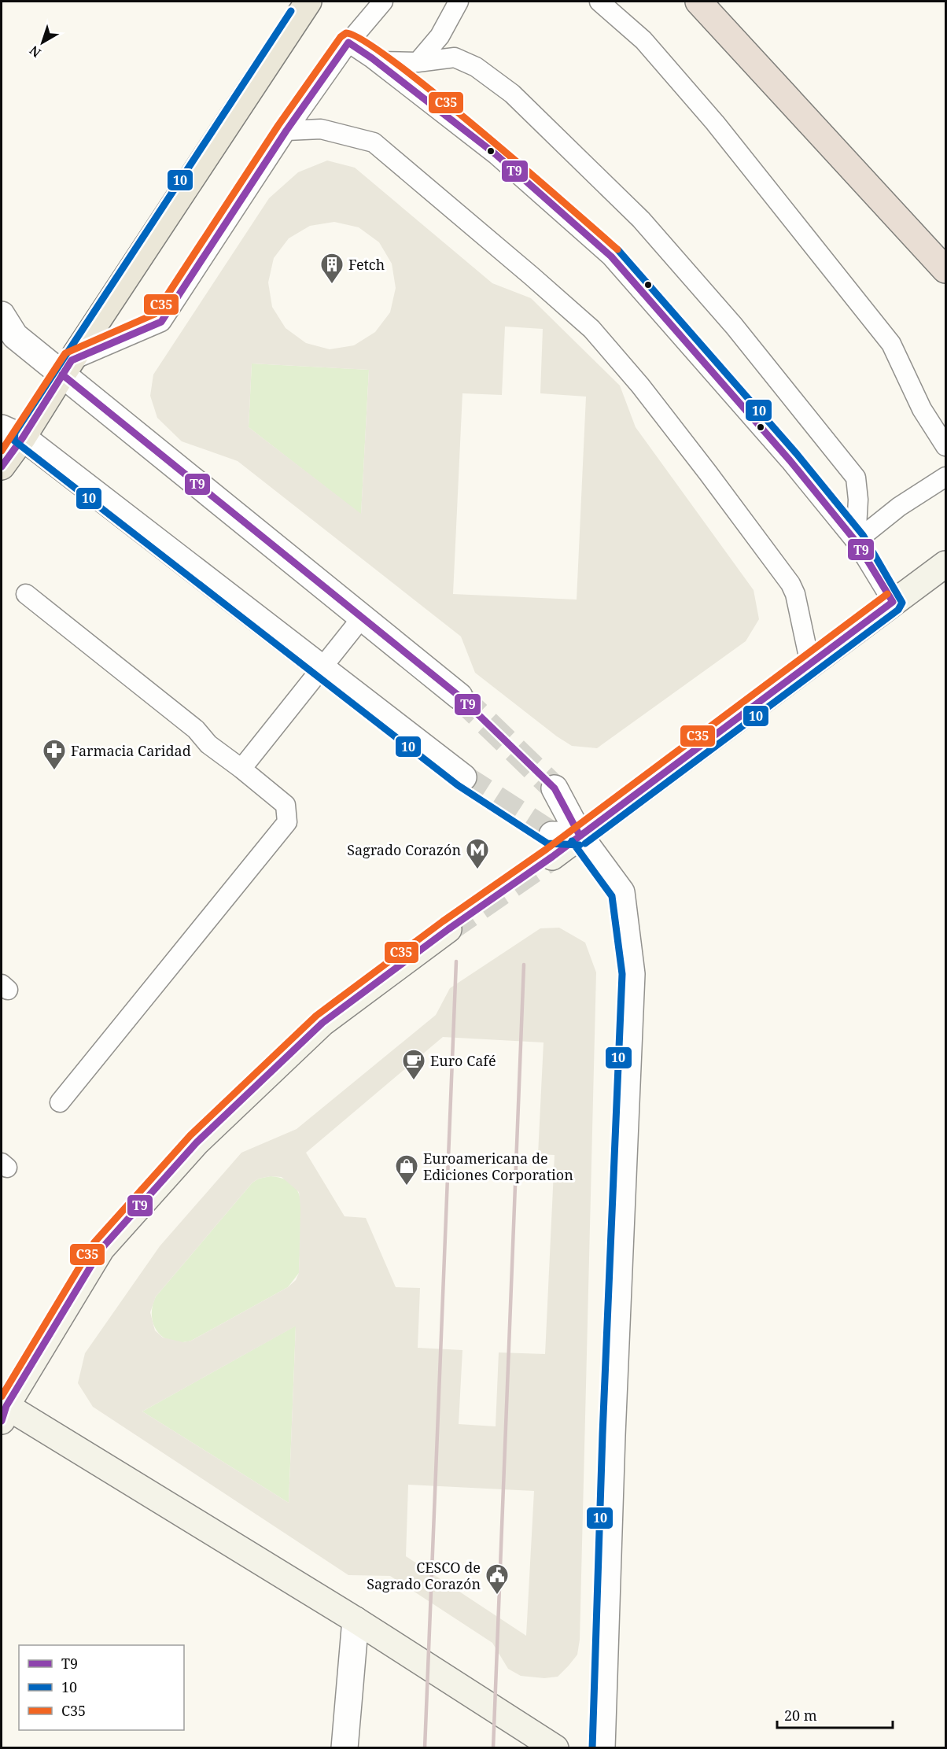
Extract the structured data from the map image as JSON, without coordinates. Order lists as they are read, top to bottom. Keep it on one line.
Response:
{"places":{"building":["Fetch"],"pharmacy":["Farmacia Caridad"],"metro station":["Sagrado Corazón"],"cafe":["Euro Café"],"shop":["Euroamericana de Ediciones Corporation"],"public building":["CESCO de Sagrado Corazón"]},"lines":["transit line 10","transit line C35","transit line T9"],"legend":["T9","10","C35"],"scale_bar":"20 m","north":"bottom left"}
